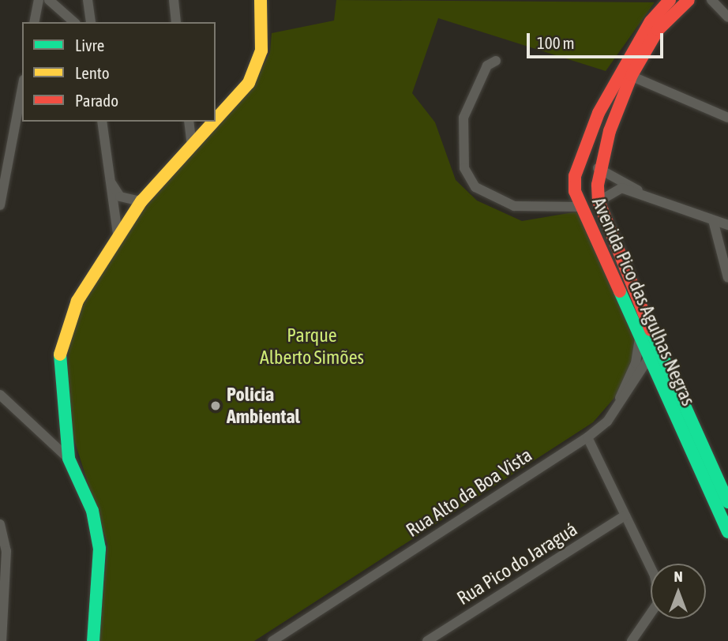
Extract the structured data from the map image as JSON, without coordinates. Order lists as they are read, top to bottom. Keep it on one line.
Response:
{"streets":{"street":["Avenida Pico das Agulhas Negras","Rua Alto da Boa Vista","Rua Pico do Jaraguá"]},"crossings":[["Avenida Pico das Agulhas Negras","Rua Alto da Boa Vista"]],"parks":["Parque Alberto Simões"],"places":["Policia Ambiental"],"legend":["Livre","Lento","Parado"],"scale_bar":"100 m","north":"top"}
